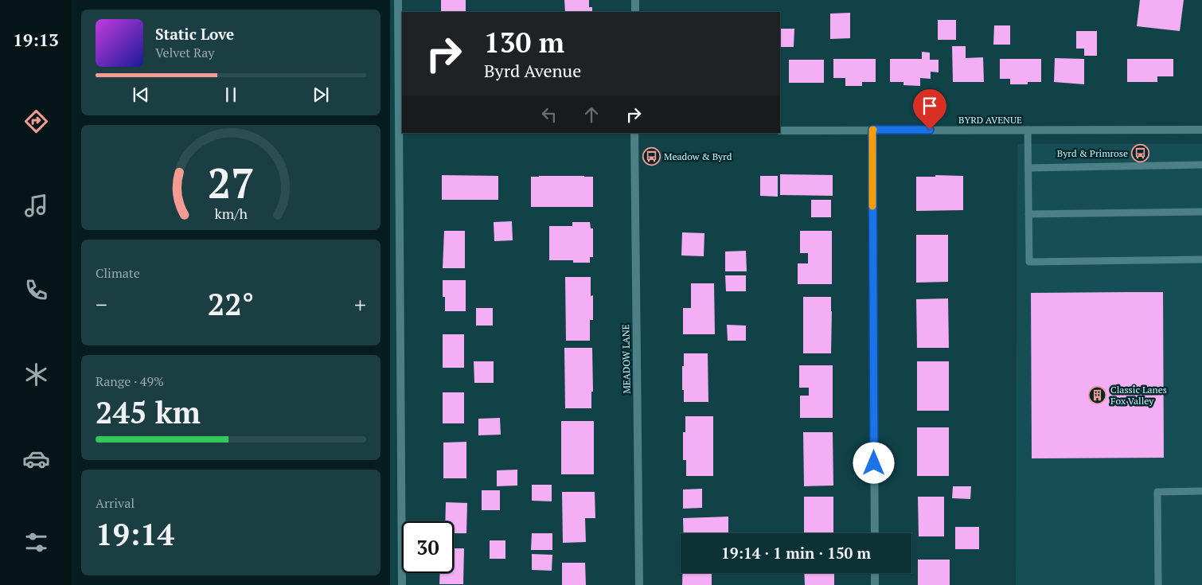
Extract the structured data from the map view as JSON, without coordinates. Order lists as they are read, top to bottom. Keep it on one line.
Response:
{"streets":{"street":["BYRD AVENUE","MEADOW LANE"]},"places":{"bus stop":["Byrd & Primrose","Meadow & Byrd"],"building":["Classic Lanes Fox Valley"]},"page":{"tabs":"19:13","turn":["130 m","Byrd Avenue"],"song":["Static Love","Velvet Ray"],"tile":["Climate",["Range · 49%","245 km"],["Arrival","19:14"]],"heat":["−","22°","+"],"limit":"30","trip":"19:14 · 1 min · 150 m","gauge":["27","km/h"]}}
